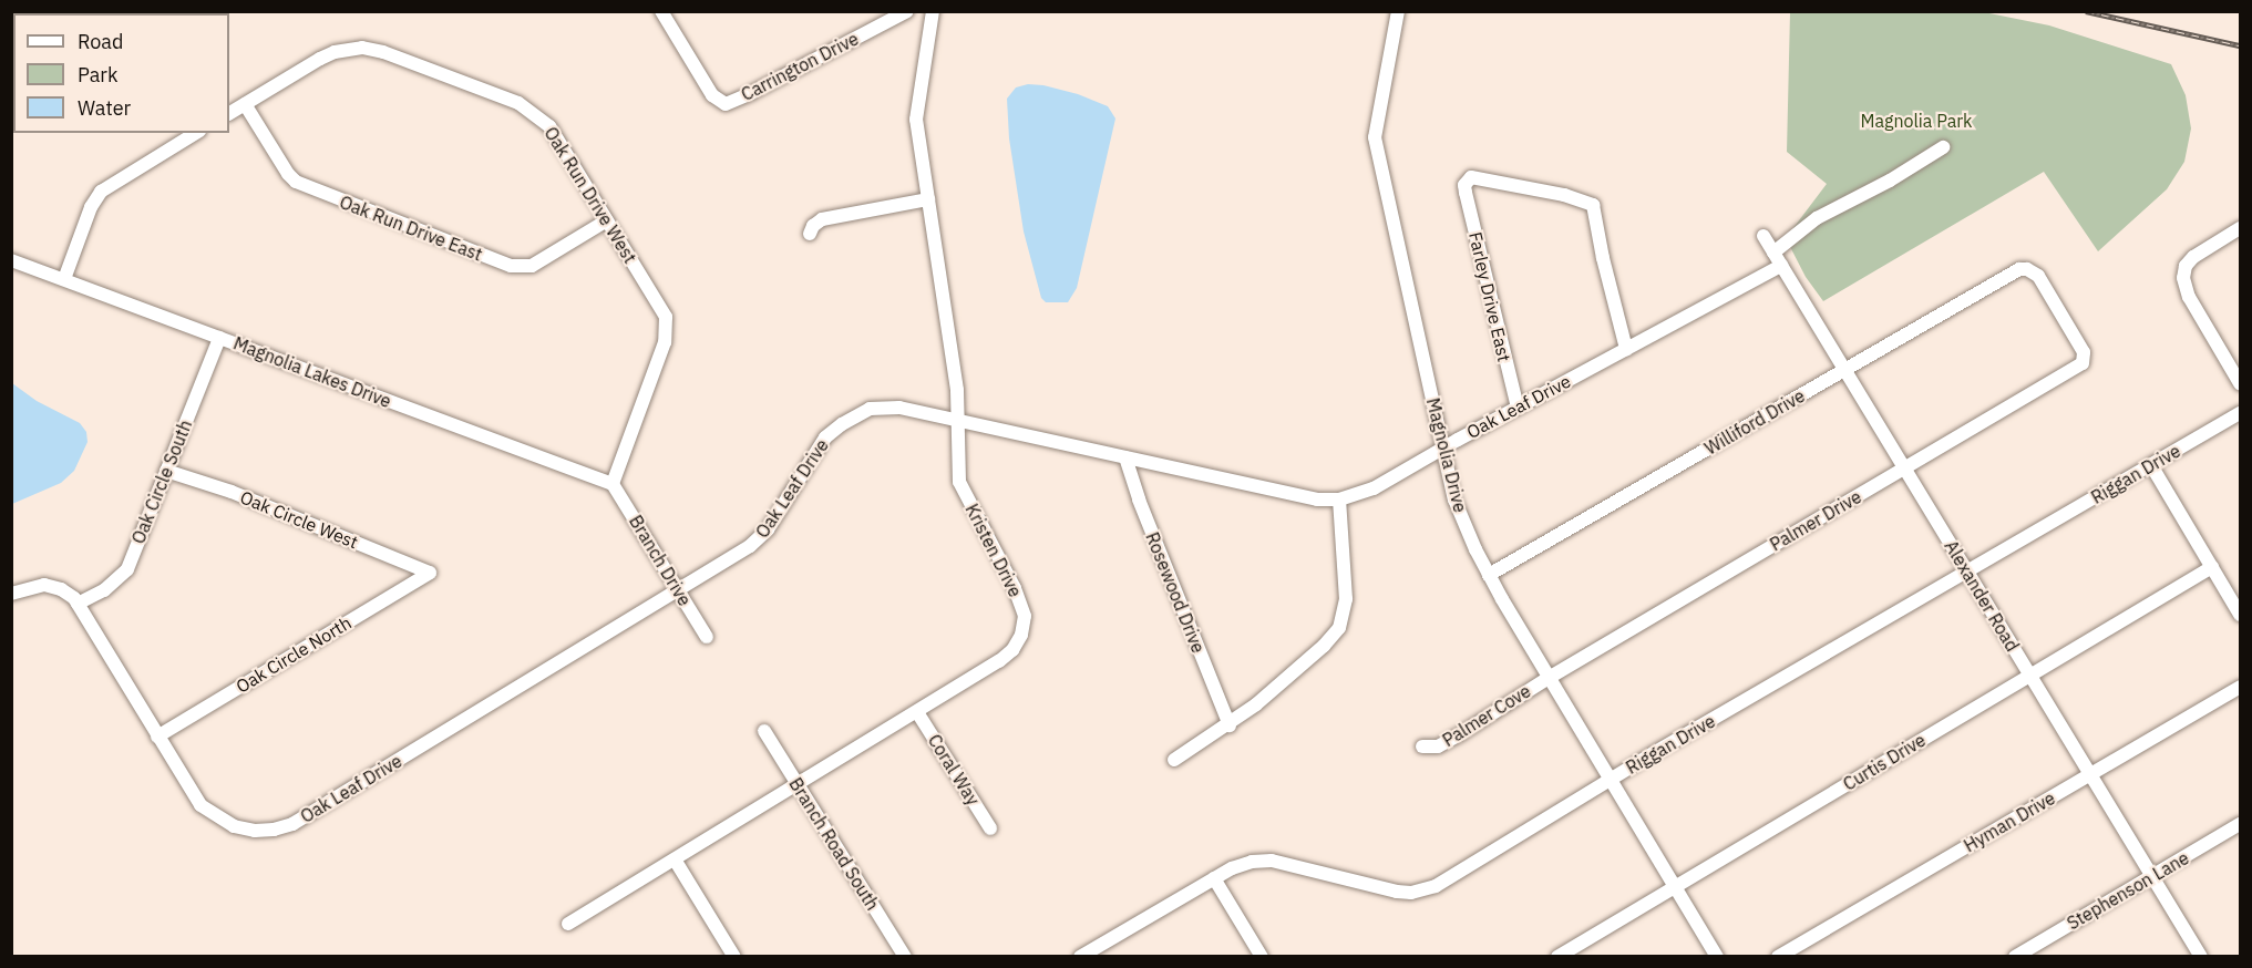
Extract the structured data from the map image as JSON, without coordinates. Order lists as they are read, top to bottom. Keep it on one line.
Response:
{"streets":{"street":["Carrington Drive","Oak Run Drive West","Oak Run Drive East","Farley Drive East","Magnolia Lakes Drive","Oak Leaf Drive","Williford Drive","Magnolia Drive","Riggan Drive","Oak Circle South","Oak Circle West","Palmer Drive","Kristen Drive","Branch Drive","Rosewood Drive","Alexander Road","Oak Circle North","Palmer Cove","Curtis Drive","Coral Way","Hyman Drive","Branch Road South","Stephenson Lane"]},"crossings":[["Oak Run Drive West","Oak Run Drive East"],["Oak Run Drive West","Magnolia Lakes Drive"],["Oak Run Drive West","Branch Drive"],["Farley Drive East","Oak Leaf Drive"],["Magnolia Lakes Drive","Oak Circle South"],["Magnolia Lakes Drive","Branch Drive"],["Oak Leaf Drive","Magnolia Drive"],["Oak Leaf Drive","Oak Circle South"],["Oak Leaf Drive","Kristen Drive"],["Oak Leaf Drive","Branch Drive"],["Oak Leaf Drive","Rosewood Drive"],["Oak Leaf Drive","Alexander Road"],["Oak Leaf Drive","Oak Circle North"],["Williford Drive","Magnolia Drive"],["Williford Drive","Palmer Drive"],["Williford Drive","Alexander Road"],["Magnolia Drive","Riggan Drive"],["Magnolia Drive","Palmer Drive"],["Magnolia Drive","Palmer Cove"],["Magnolia Drive","Curtis Drive"],["Riggan Drive","Alexander Road"],["Oak Circle South","Oak Circle West"],["Oak Circle West","Oak Circle North"],["Palmer Drive","Alexander Road"],["Palmer Drive","Palmer Cove"],["Kristen Drive","Coral Way"],["Kristen Drive","Branch Road South"],["Alexander Road","Curtis Drive"],["Alexander Road","Hyman Drive"],["Alexander Road","Stephenson Lane"]],"parks":["Magnolia Park"],"legend":["Road","Park","Water"]}
